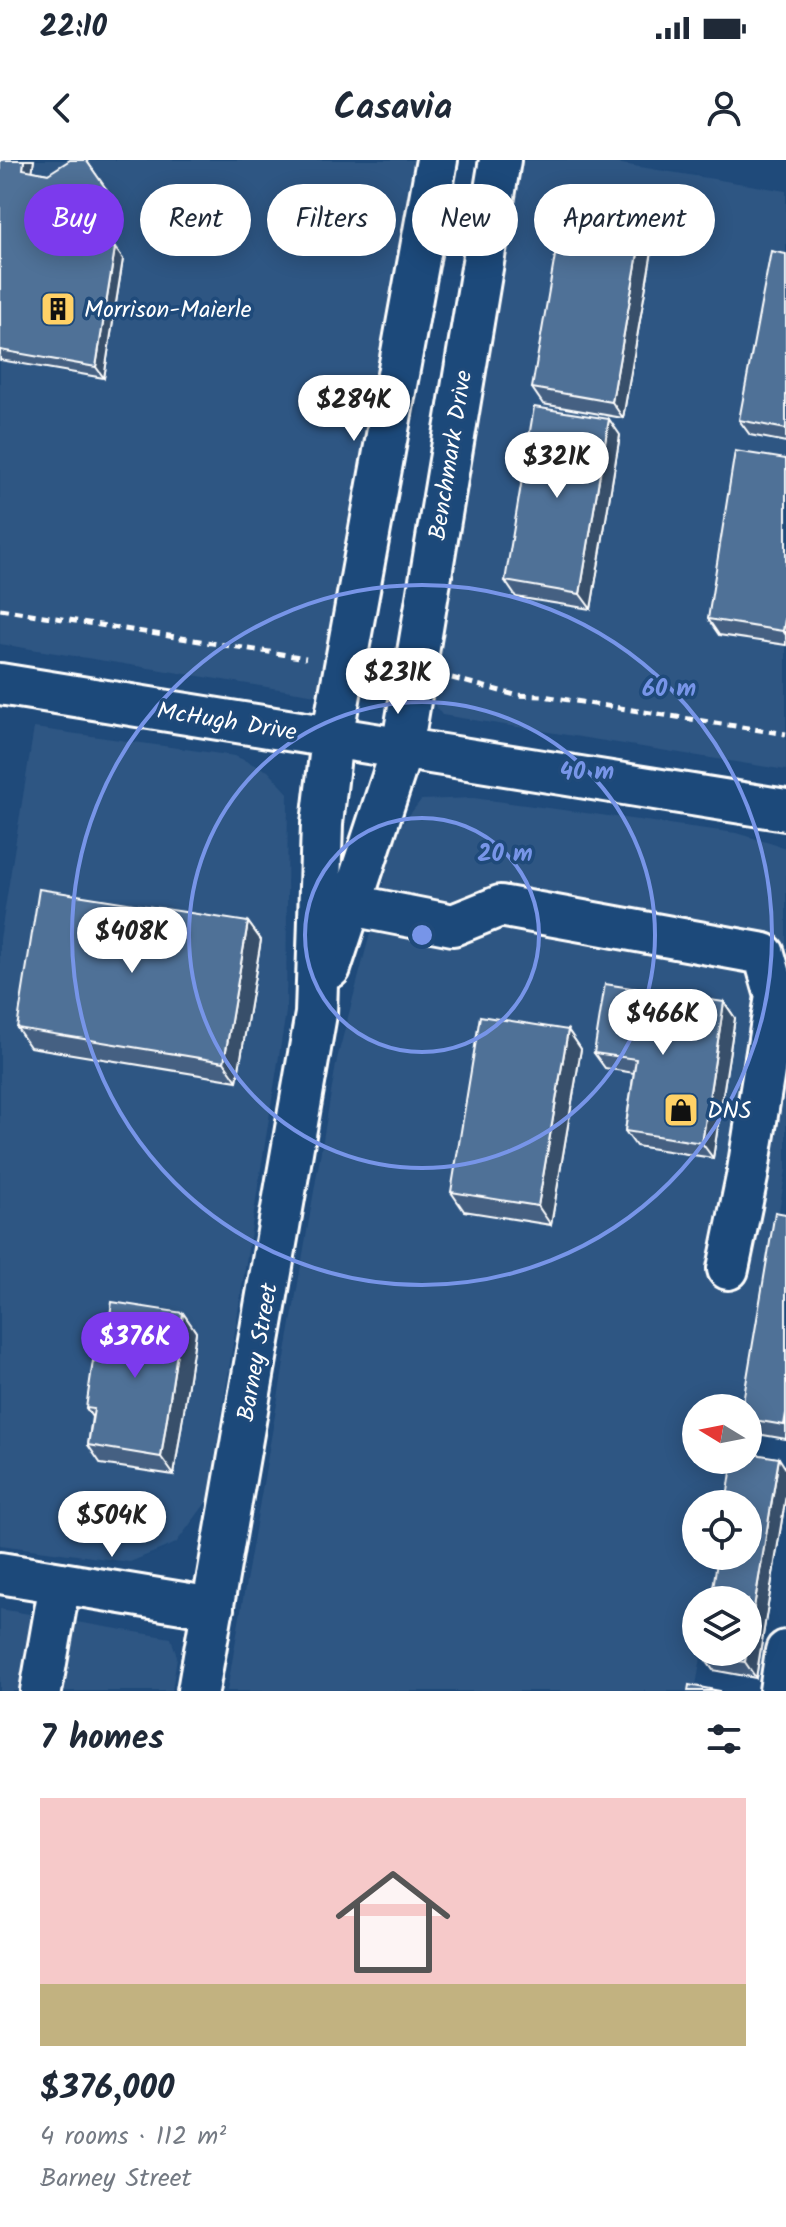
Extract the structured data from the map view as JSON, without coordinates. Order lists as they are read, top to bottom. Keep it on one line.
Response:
{"streets":{"street":["Benchmark Drive","McHugh Drive","Barney Street"]},"crossings":[["Benchmark Drive","McHugh Drive"],["Benchmark Drive","Barney Street"]],"places":{"building":["Morrison-Maierle"],"shop":["DNS"]},"north":"left","page":{"status":"22:10","header":"Casavia","chip":["Buy","Rent","Filters","New","Apartment"],"price":["$284K","$321K","$231K","$408K","$466K","$376K","$504K"],"heading":"7 homes","list":[{"name":"$376,000","note":"4 rooms · 112 m² · Barney Street"}]},"rings":["60 m","40 m","20 m"]}
